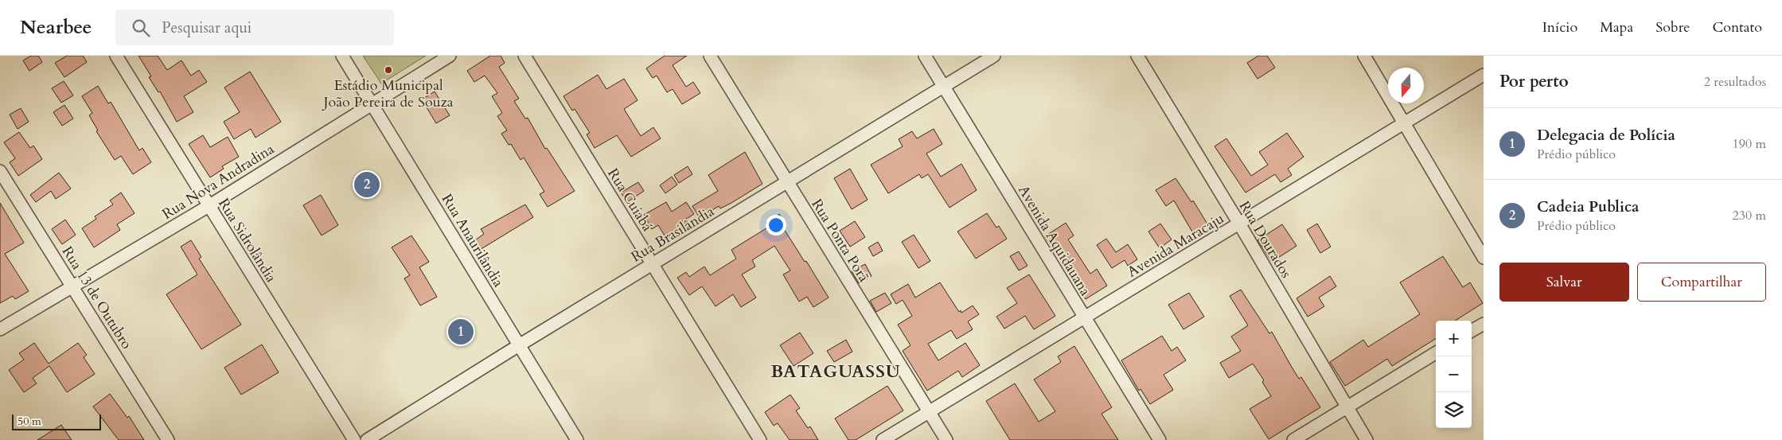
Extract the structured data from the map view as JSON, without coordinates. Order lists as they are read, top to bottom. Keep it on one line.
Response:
{"streets":{"street":["Rua Nova Andradina","Rua Cuiabá","Rua Brasilândia","Rua Dourados","Rua Sidrolândia","Rua Anaurilândia","Rua Ponta Porã","Avenida Aquidauana","Avenida Maracaju","Rua 13 de Outubro"]},"crossings":[["Rua Nova Andradina","Rua Sidrolândia"],["Rua Nova Andradina","Rua Anaurilândia"],["Rua Nova Andradina","Rua 13 de Outubro"],["Rua Cuiabá","Rua Brasilândia"],["Rua Brasilândia","Rua Anaurilândia"],["Rua Brasilândia","Rua Ponta Porã"],["Rua Brasilândia","Avenida Aquidauana"],["Rua Dourados","Avenida Maracaju"],["Rua Ponta Porã","Avenida Maracaju"],["Avenida Aquidauana","Avenida Maracaju"]],"districts":["BATAGUASSU"],"places":["Estádio Municipal João Pereira de Souza"],"scale_bar":"50 m","north":"bottom","page":{"header":"Nearbee","search":"Pesquisar aqui","nav":["Início","Mapa","Sobre","Contato"],"heading":["Por perto","2 resultados"],"list":[{"mark":"1","name":"Delegacia de Polícia","note":"Prédio público","value":"190 m"},{"mark":"2","name":"Cadeia Publica","note":"Prédio público","value":"230 m"}],"pins":["2","1"],"buttons":["Salvar","Compartilhar"],"map_buttons":["+","−"],"scale":"50 m"}}
